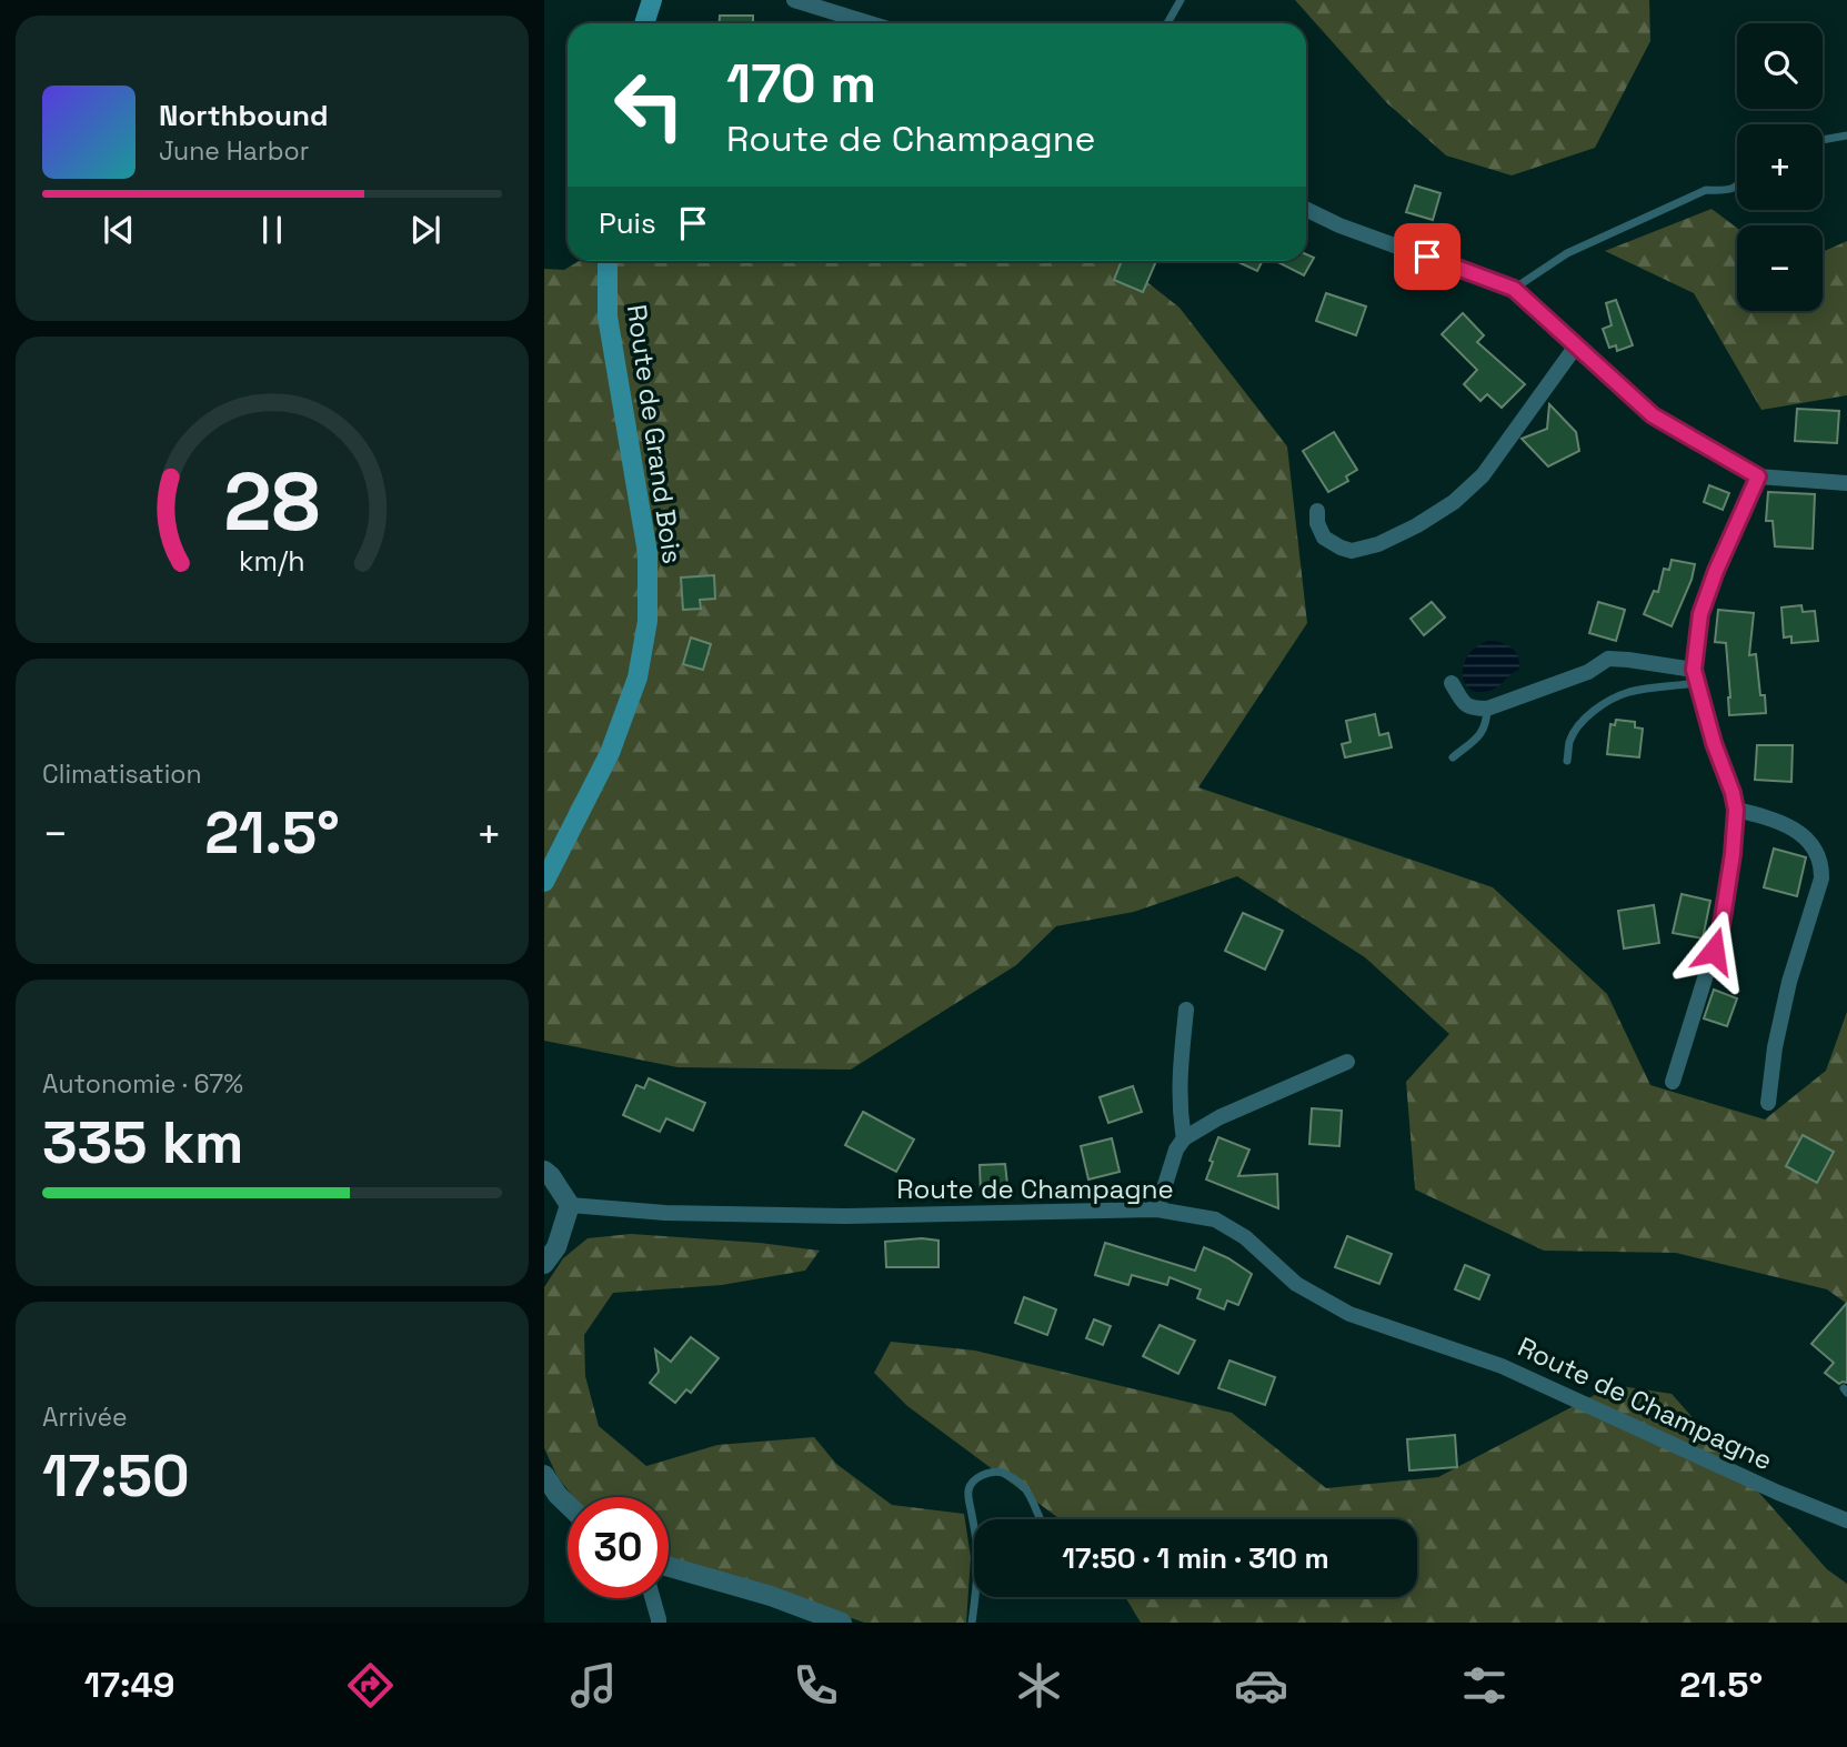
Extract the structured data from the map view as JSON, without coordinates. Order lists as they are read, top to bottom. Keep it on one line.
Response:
{"streets":{"main road":["Route de Grand Bois"],"street":["Route de Champagne"]},"page":{"map_buttons":["+","−"],"turn":["170 m","Route de Champagne"],"song":["Northbound","June Harbor"],"then":"Puis","tile":["Climatisation",["Autonomie · 67%","335 km"],["Arrivée","17:50"]],"heat":["−","21.5°","+"],"limit":"30","trip":"17:50 · 1 min · 310 m","tabs":["17:49","21.5°"],"gauge":["28","km/h"]}}
